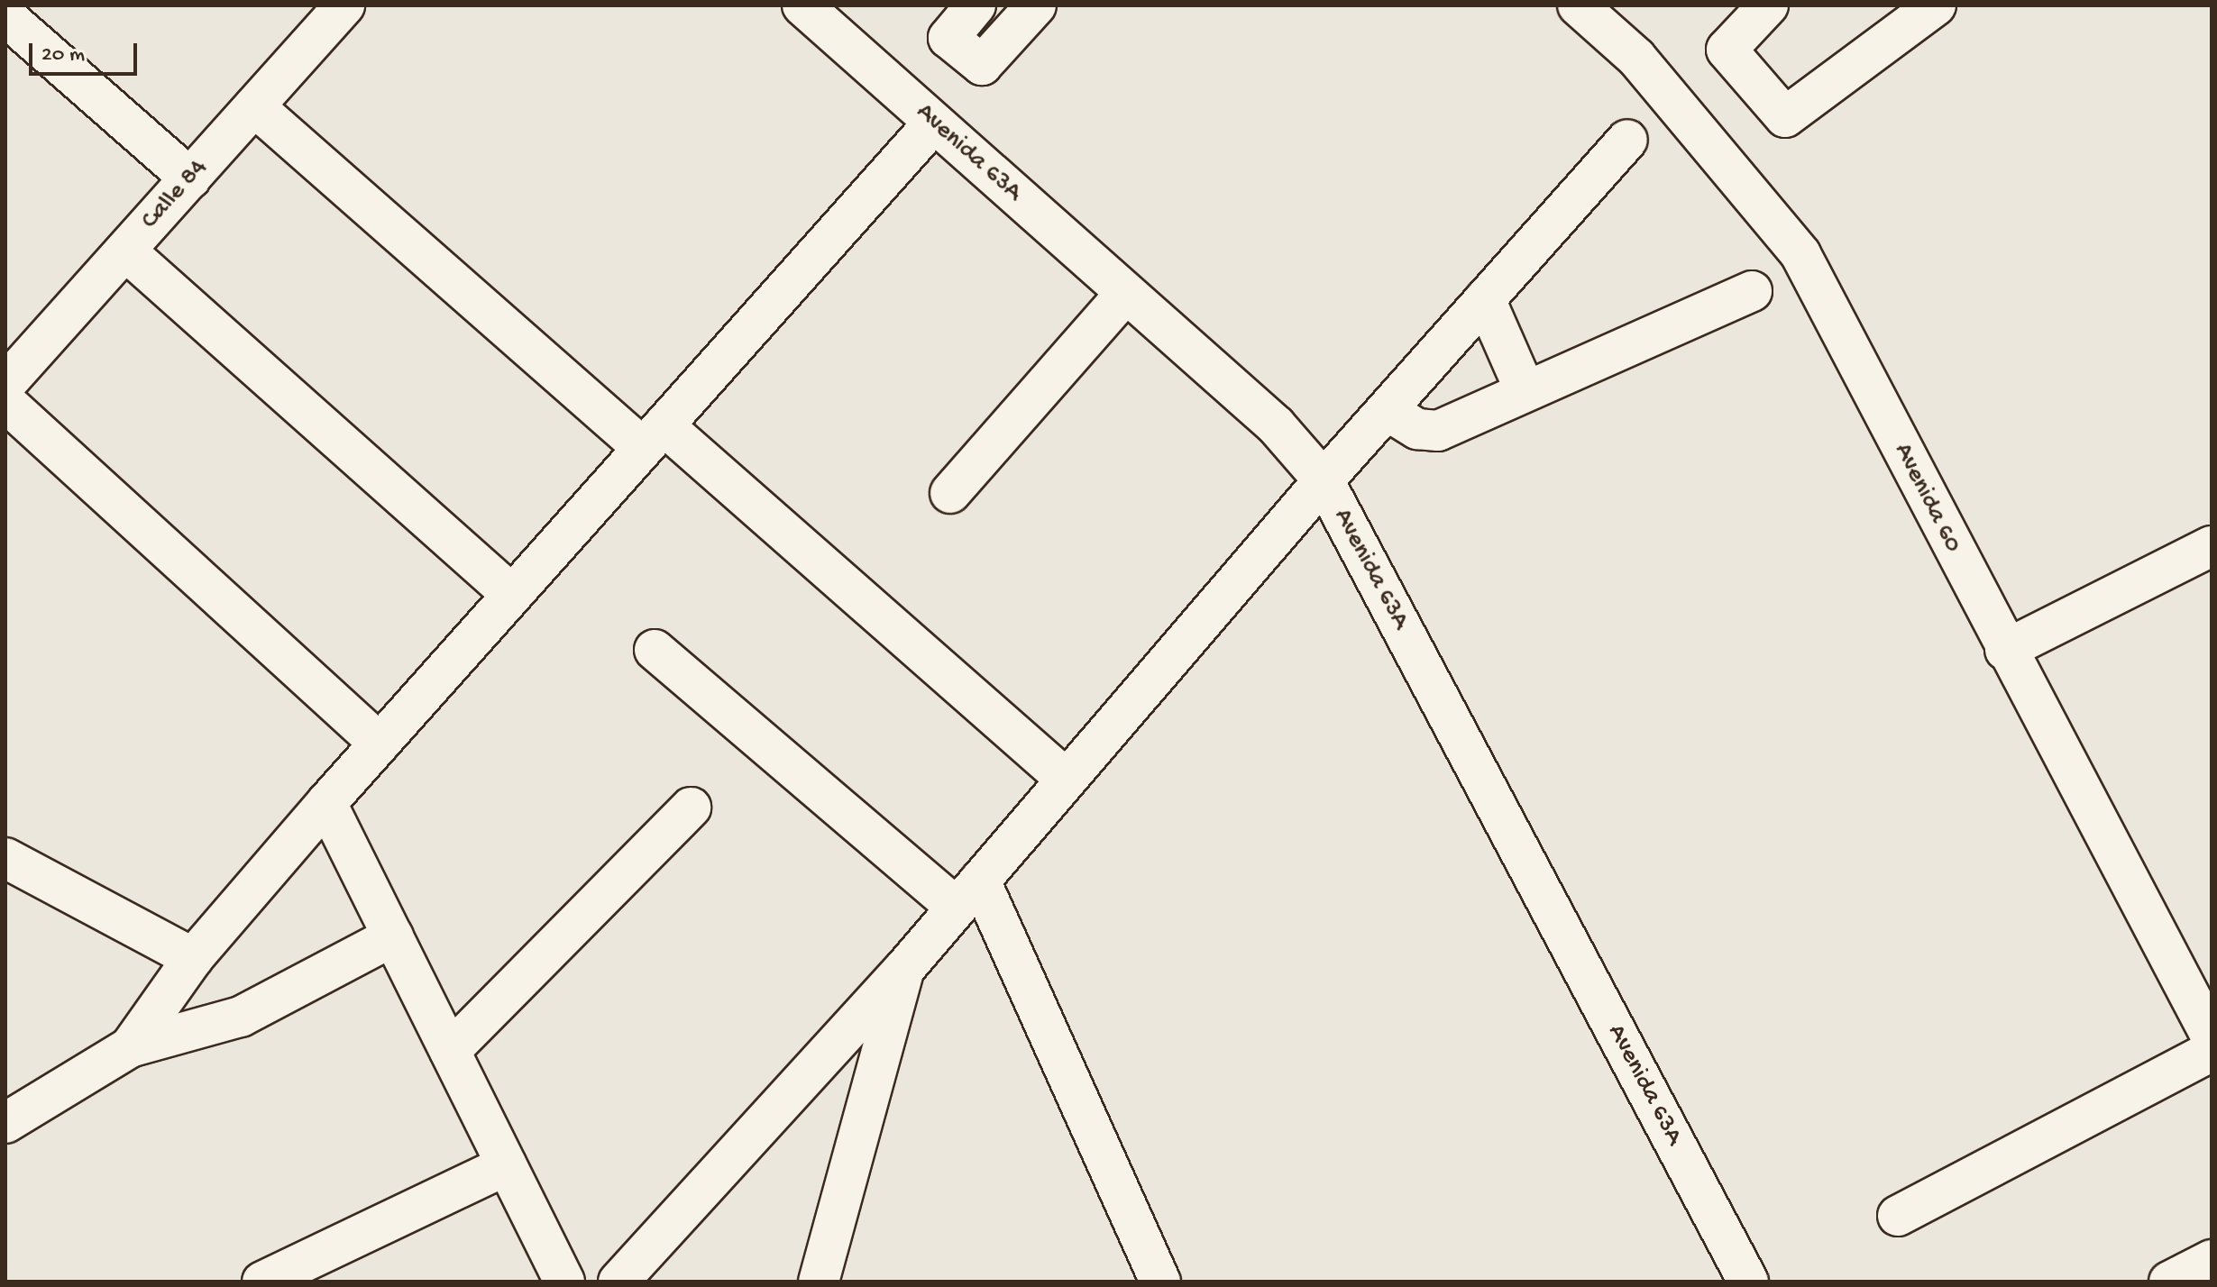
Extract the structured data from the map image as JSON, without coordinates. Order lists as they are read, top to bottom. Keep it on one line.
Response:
{"streets":{"street":["Avenida 63A","Calle 84","Avenida 60"]},"scale_bar":"20 m"}
